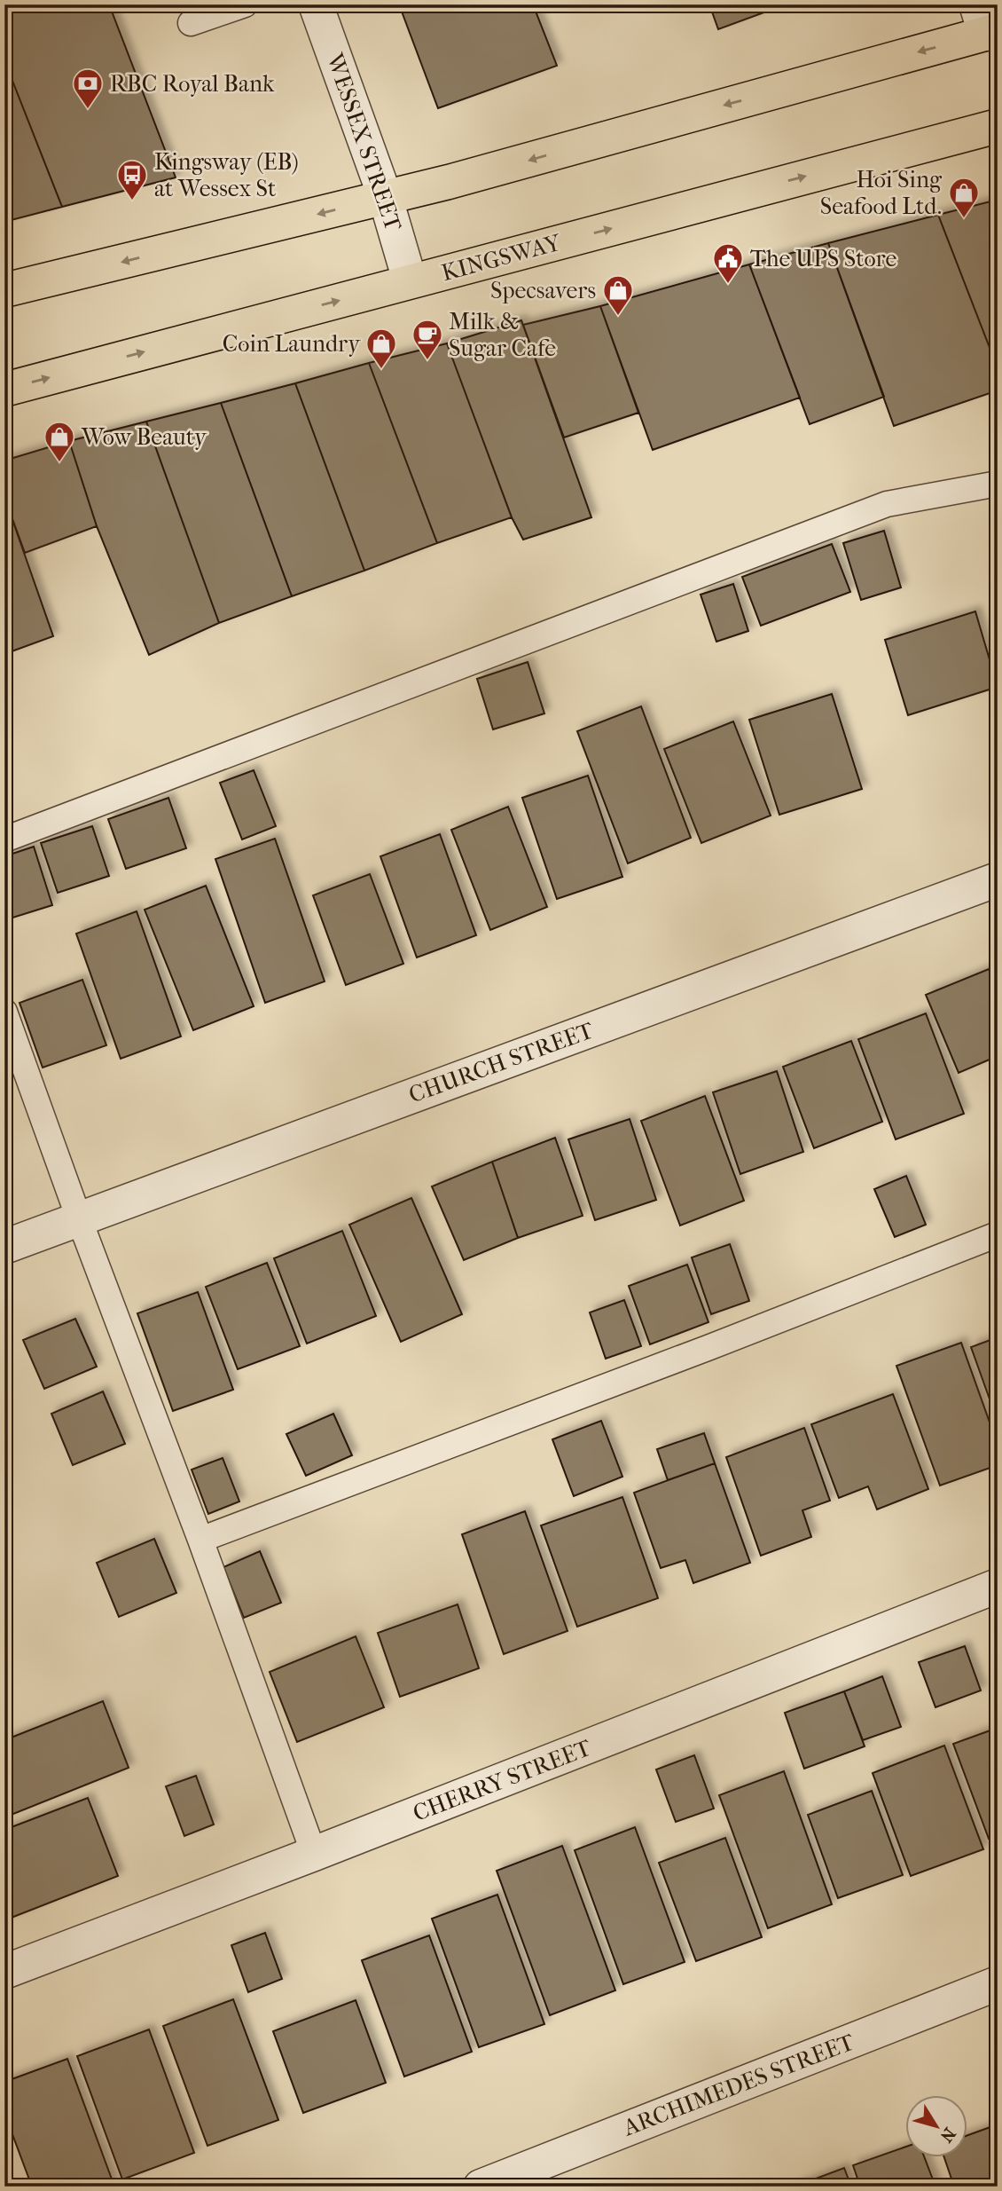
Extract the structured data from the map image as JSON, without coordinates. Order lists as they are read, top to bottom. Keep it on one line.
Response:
{"streets":{"main road":["KINGSWAY"],"street":["WESSEX STREET","CHURCH STREET","CHERRY STREET","ARCHIMEDES STREET"]},"crossings":[["WESSEX STREET","KINGSWAY"]],"places":{"bank":["RBC Royal Bank"],"bus stop":["Kingsway (EB) at Wessex St"],"shop":["Hoi Sing Seafood Ltd.","Specsavers","Coin Laundry","Wow Beauty"],"public building":["The UPS Store"],"cafe":["Milk & Sugar Cafe"]},"north":"bottom right"}
